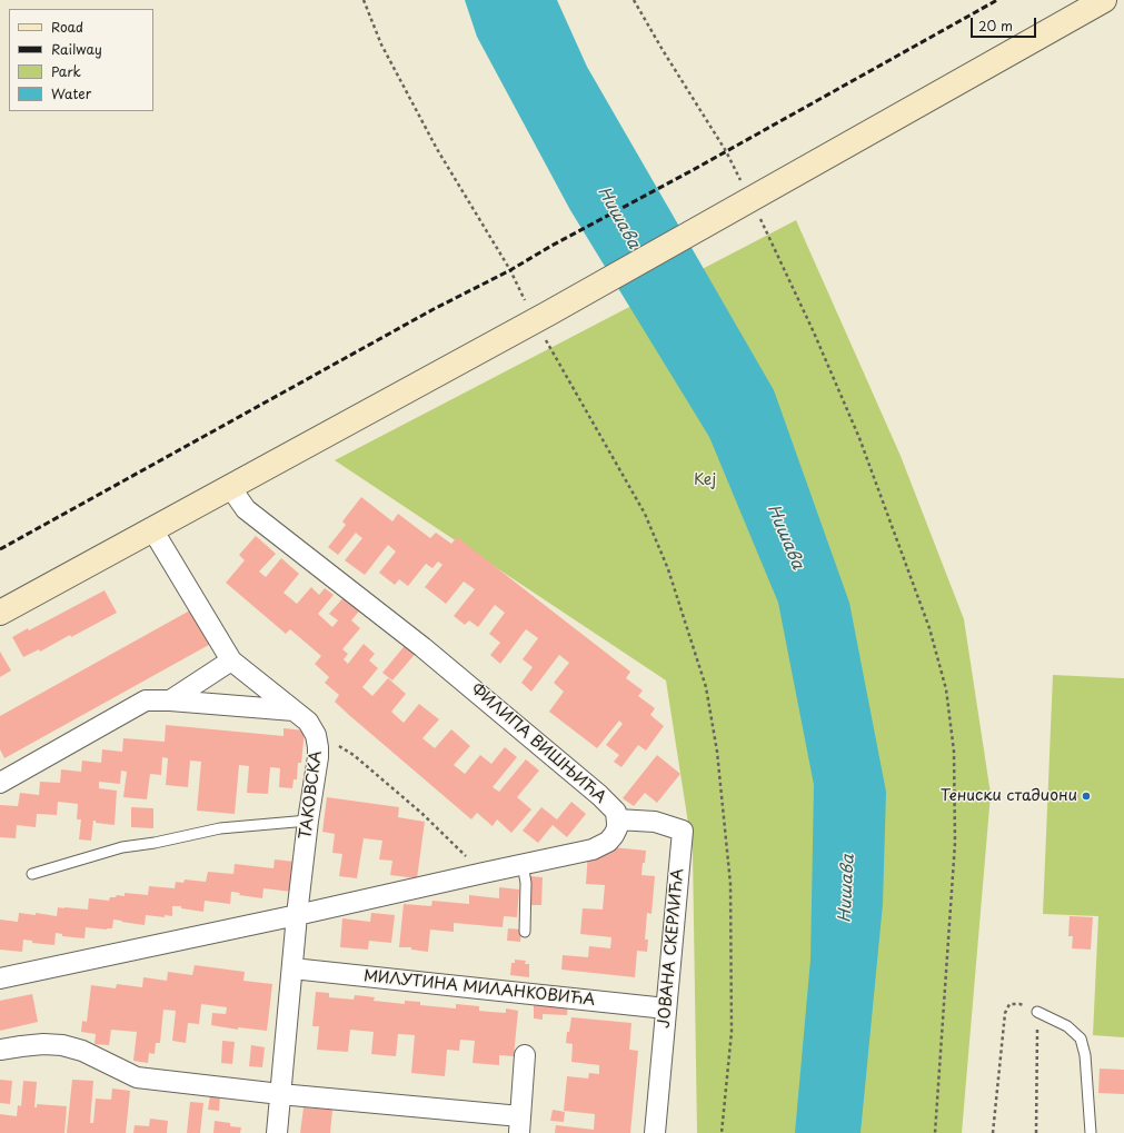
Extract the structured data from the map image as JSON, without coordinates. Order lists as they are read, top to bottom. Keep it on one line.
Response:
{"streets":{"street":["ФИЛИПА ВИШЊИЋА","ТАКОВСКА","ЈОВАНА СКЕРЛИЋА","МИЛУТИНА МИЛАНКОВИЋА"]},"crossings":[["ФИЛИПА ВИШЊИЋА","ТАКОВСКА"],["ФИЛИПА ВИШЊИЋА","ЈОВАНА СКЕРЛИЋА"],["ТАКОВСКА","МИЛУТИНА МИЛАНКОВИЋА"],["ЈОВАНА СКЕРЛИЋА","МИЛУТИНА МИЛАНКОВИЋА"]],"water":["Нишава"],"parks":["Кеј"],"places":["Тениски стадиони"],"legend":["Road","Railway","Park","Water"],"scale_bar":"20 m"}
